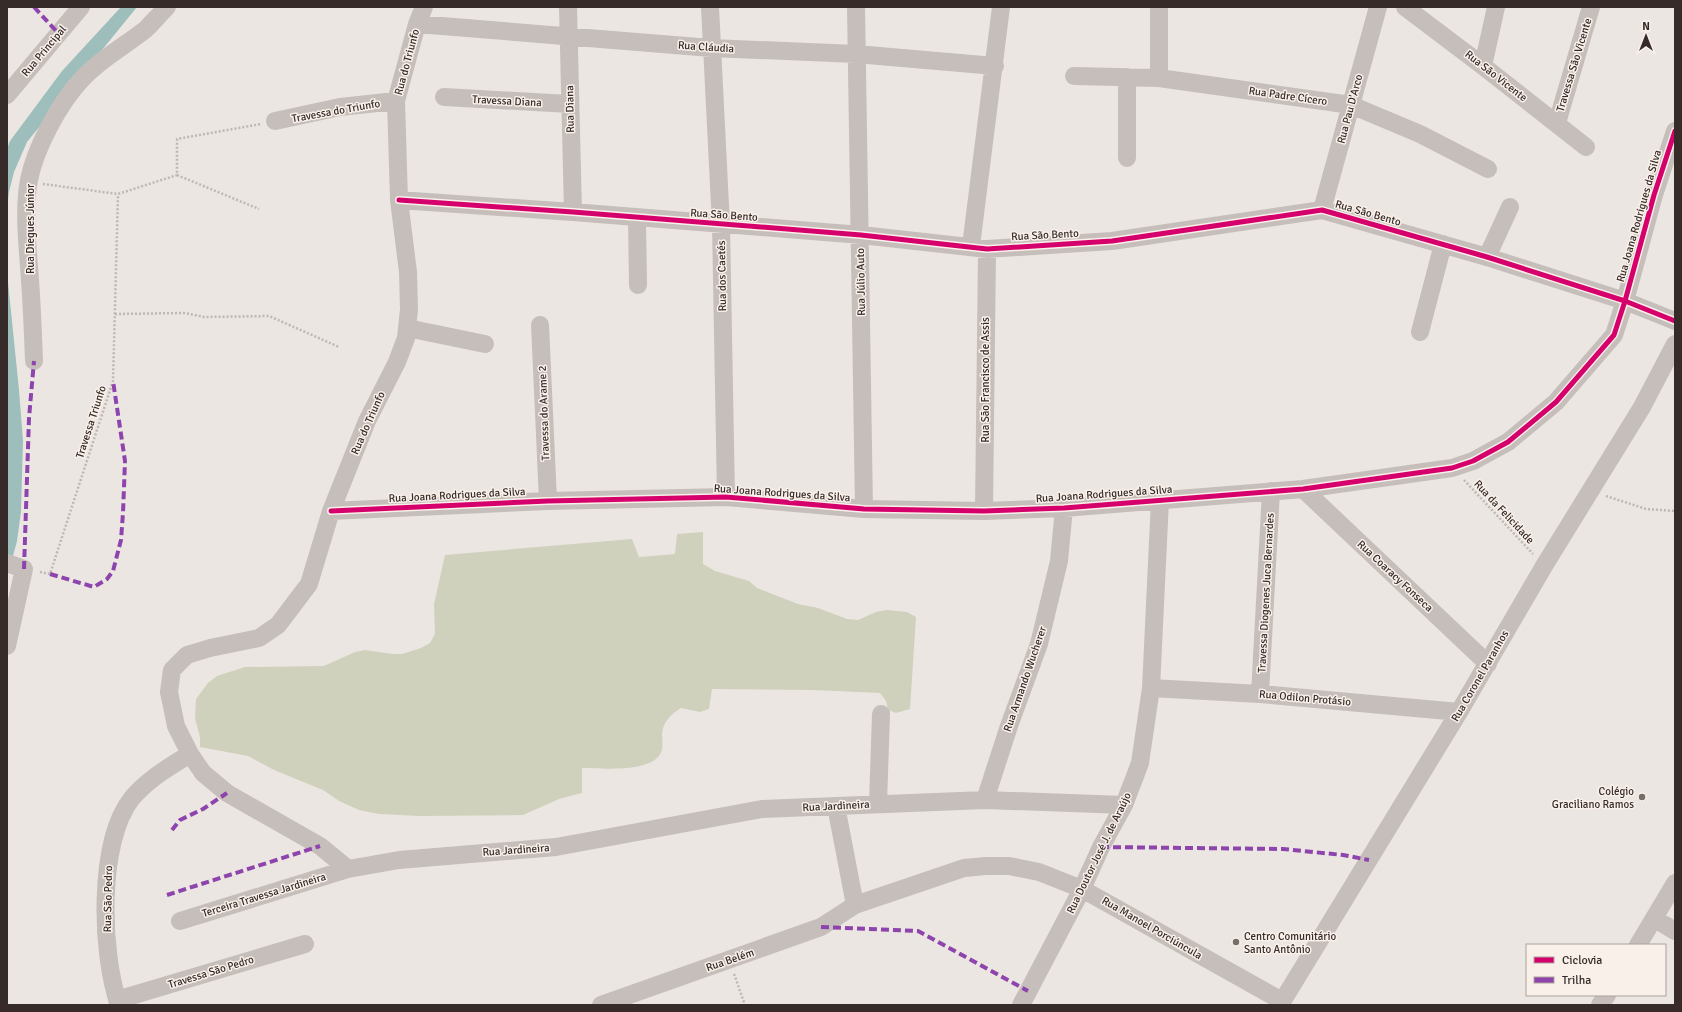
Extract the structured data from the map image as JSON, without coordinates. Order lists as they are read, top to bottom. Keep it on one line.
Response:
{"streets":{"street":["Rua Cláudia","Rua Principal","Rua do Triunfo","Travessa São Vicente","Rua São Vicente","Rua Padre Cícero","Travessa Diana","Rua Diana","Rua Pau D'Arco","Travessa do Triunfo","Rua São Bento","Rua Joana Rodrigues da Silva","Rua Diegues Júnior","Rua dos Caetés","Rua Júlio Auto","Rua São Francisco de Assis","Travessa do Arame 2","Rua Coaracy Fonseca","Travessa Diogenes Juca Bernardes","Rua Coronel Paranhos","Rua Armando Wucherer","Rua Odilon Protásio","Rua Jardineira","Rua Doutor José J. de Araújo","Terceira Travessa Jardineira","Rua São Pedro","Rua Manoel Porciúncula","Rua Belém","Travessa São Pedro"],"path":["Travessa Triunfo","Rua da Felicidade"]},"crossings":[["Rua Cláudia","Rua do Triunfo"],["Rua Cláudia","Rua Diana"],["Rua Cláudia","Rua dos Caetés"],["Rua Cláudia","Rua Júlio Auto"],["Rua Cláudia","Rua São Francisco de Assis"],["Rua do Triunfo","Travessa do Triunfo"],["Rua do Triunfo","Rua São Bento"],["Rua do Triunfo","Rua Joana Rodrigues da Silva"],["Rua do Triunfo","Rua São Pedro"],["Travessa São Vicente","Rua São Vicente"],["Rua Padre Cícero","Rua Pau D'Arco"],["Travessa Diana","Rua Diana"],["Rua Diana","Rua São Bento"],["Rua Pau D'Arco","Rua São Bento"],["Rua São Bento","Rua Joana Rodrigues da Silva"],["Rua São Bento","Rua dos Caetés"],["Rua São Bento","Rua Júlio Auto"],["Rua São Bento","Rua São Francisco de Assis"],["Rua Joana Rodrigues da Silva","Rua dos Caetés"],["Rua Joana Rodrigues da Silva","Rua Júlio Auto"],["Rua Joana Rodrigues da Silva","Rua São Francisco de Assis"],["Rua Joana Rodrigues da Silva","Travessa do Arame 2"],["Rua Joana Rodrigues da Silva","Rua da Felicidade"],["Rua Joana Rodrigues da Silva","Rua Coaracy Fonseca"],["Rua Joana Rodrigues da Silva","Travessa Diogenes Juca Bernardes"],["Rua Joana Rodrigues da Silva","Rua Armando Wucherer"],["Rua Joana Rodrigues da Silva","Rua Doutor José J. de Araújo"],["Rua da Felicidade","Rua Coronel Paranhos"],["Rua Coaracy Fonseca","Rua Coronel Paranhos"],["Travessa Diogenes Juca Bernardes","Rua Odilon Protásio"],["Rua Coronel Paranhos","Rua Odilon Protásio"],["Rua Coronel Paranhos","Rua Manoel Porciúncula"],["Rua Armando Wucherer","Rua Jardineira"],["Rua Odilon Protásio","Rua Doutor José J. de Araújo"],["Rua Jardineira","Rua Doutor José J. de Araújo"],["Rua Jardineira","Terceira Travessa Jardineira"],["Rua Doutor José J. de Araújo","Rua Manoel Porciúncula"],["Rua São Pedro","Travessa São Pedro"],["Rua Manoel Porciúncula","Rua Belém"]],"places":["Colégio Graciliano Ramos","Centro Comunitário Santo Antônio"],"legend":["Ciclovia","Trilha"],"north":"top"}
